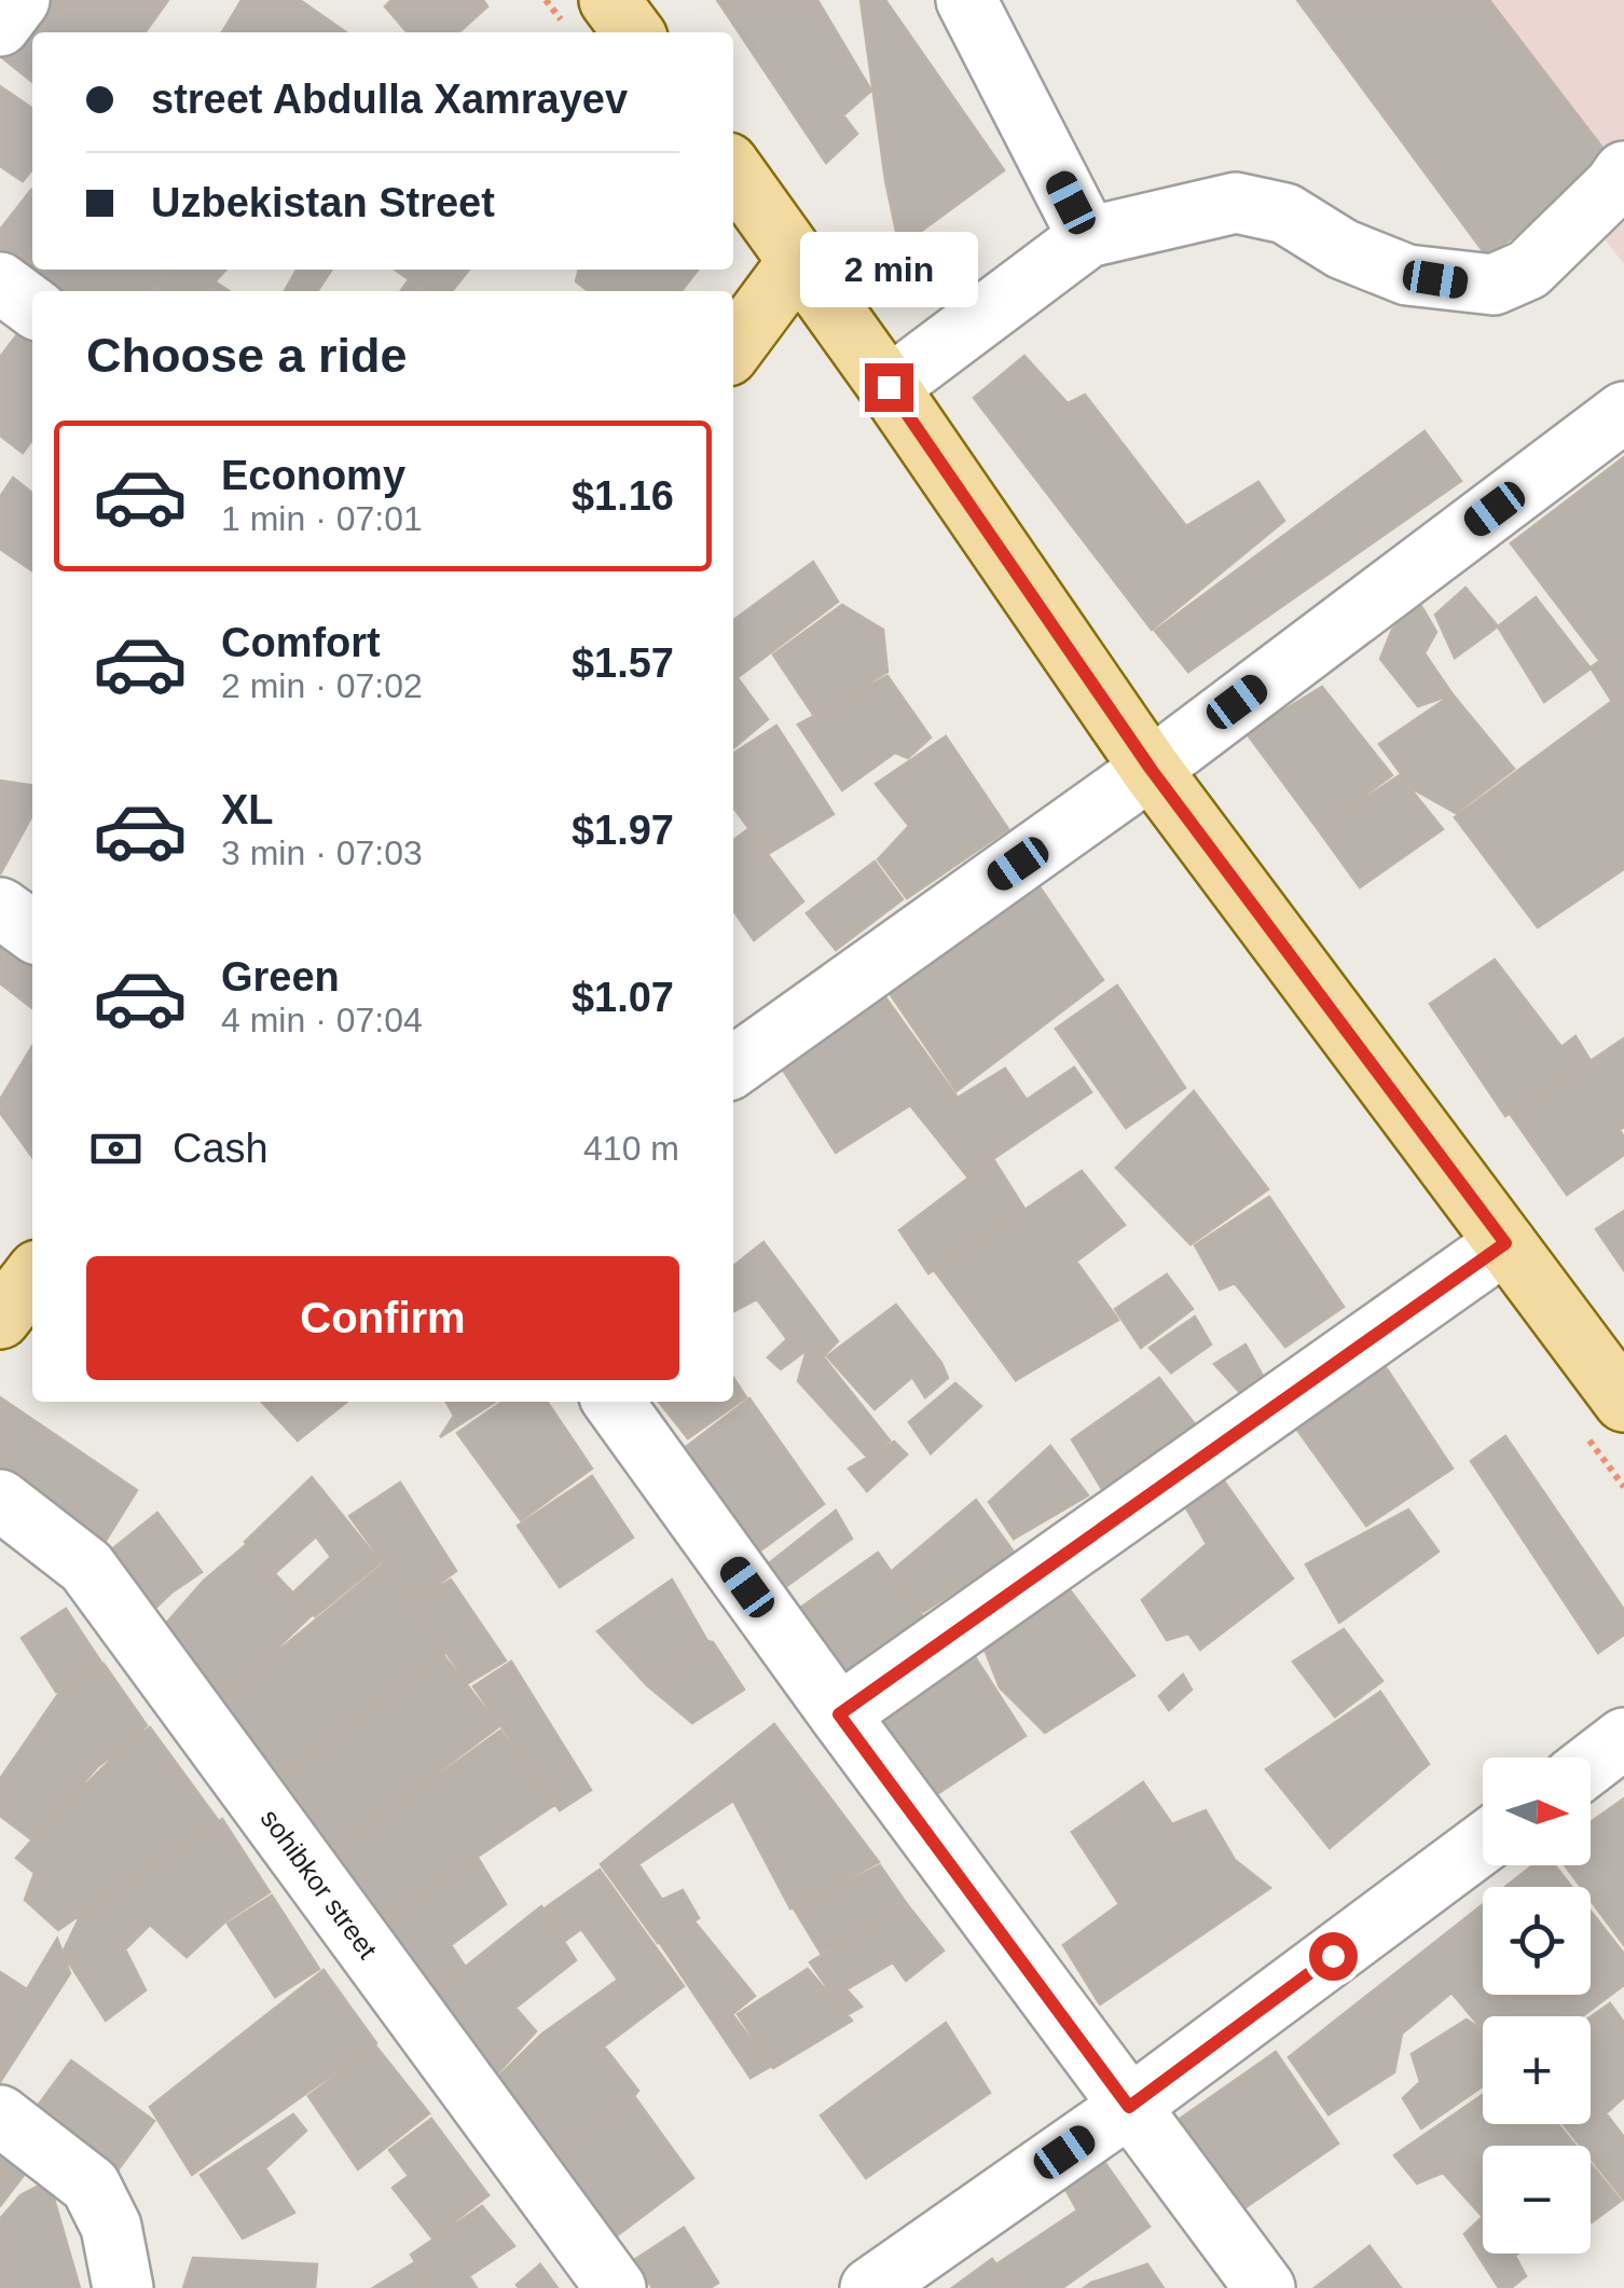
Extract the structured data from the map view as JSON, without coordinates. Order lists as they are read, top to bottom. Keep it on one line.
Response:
{"streets":{"street":["sohibkor street"]},"north":"right","page":{"banner":["street Abdulla Xamrayev","Uzbekistan Street"],"bubble":"2 min","heading":"Choose a ride","list":[{"name":"Economy","note":"1 min · 07:01","value":"$1.16"},{"name":"Comfort","note":"2 min · 07:02","value":"$1.57"},{"name":"XL","note":"3 min · 07:03","value":"$1.97"},{"name":"Green","note":"4 min · 07:04","value":"$1.07"}],"pay":["Cash","410 m"],"buttons":"Confirm","map_buttons":["+","−"]}}
